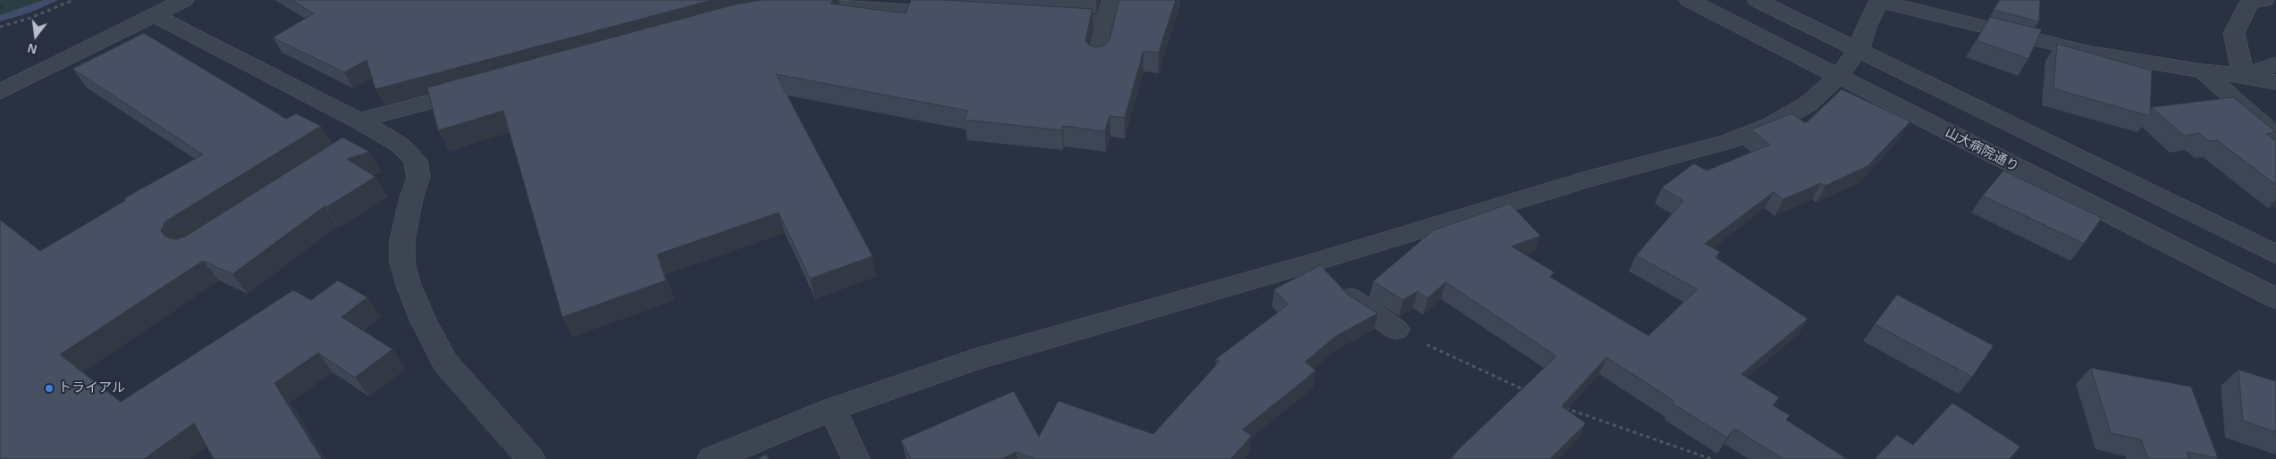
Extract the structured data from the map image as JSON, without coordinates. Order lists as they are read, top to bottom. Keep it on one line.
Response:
{"streets":{"street":["山大病院通り"]},"places":["トライアル"],"north":"bottom"}
